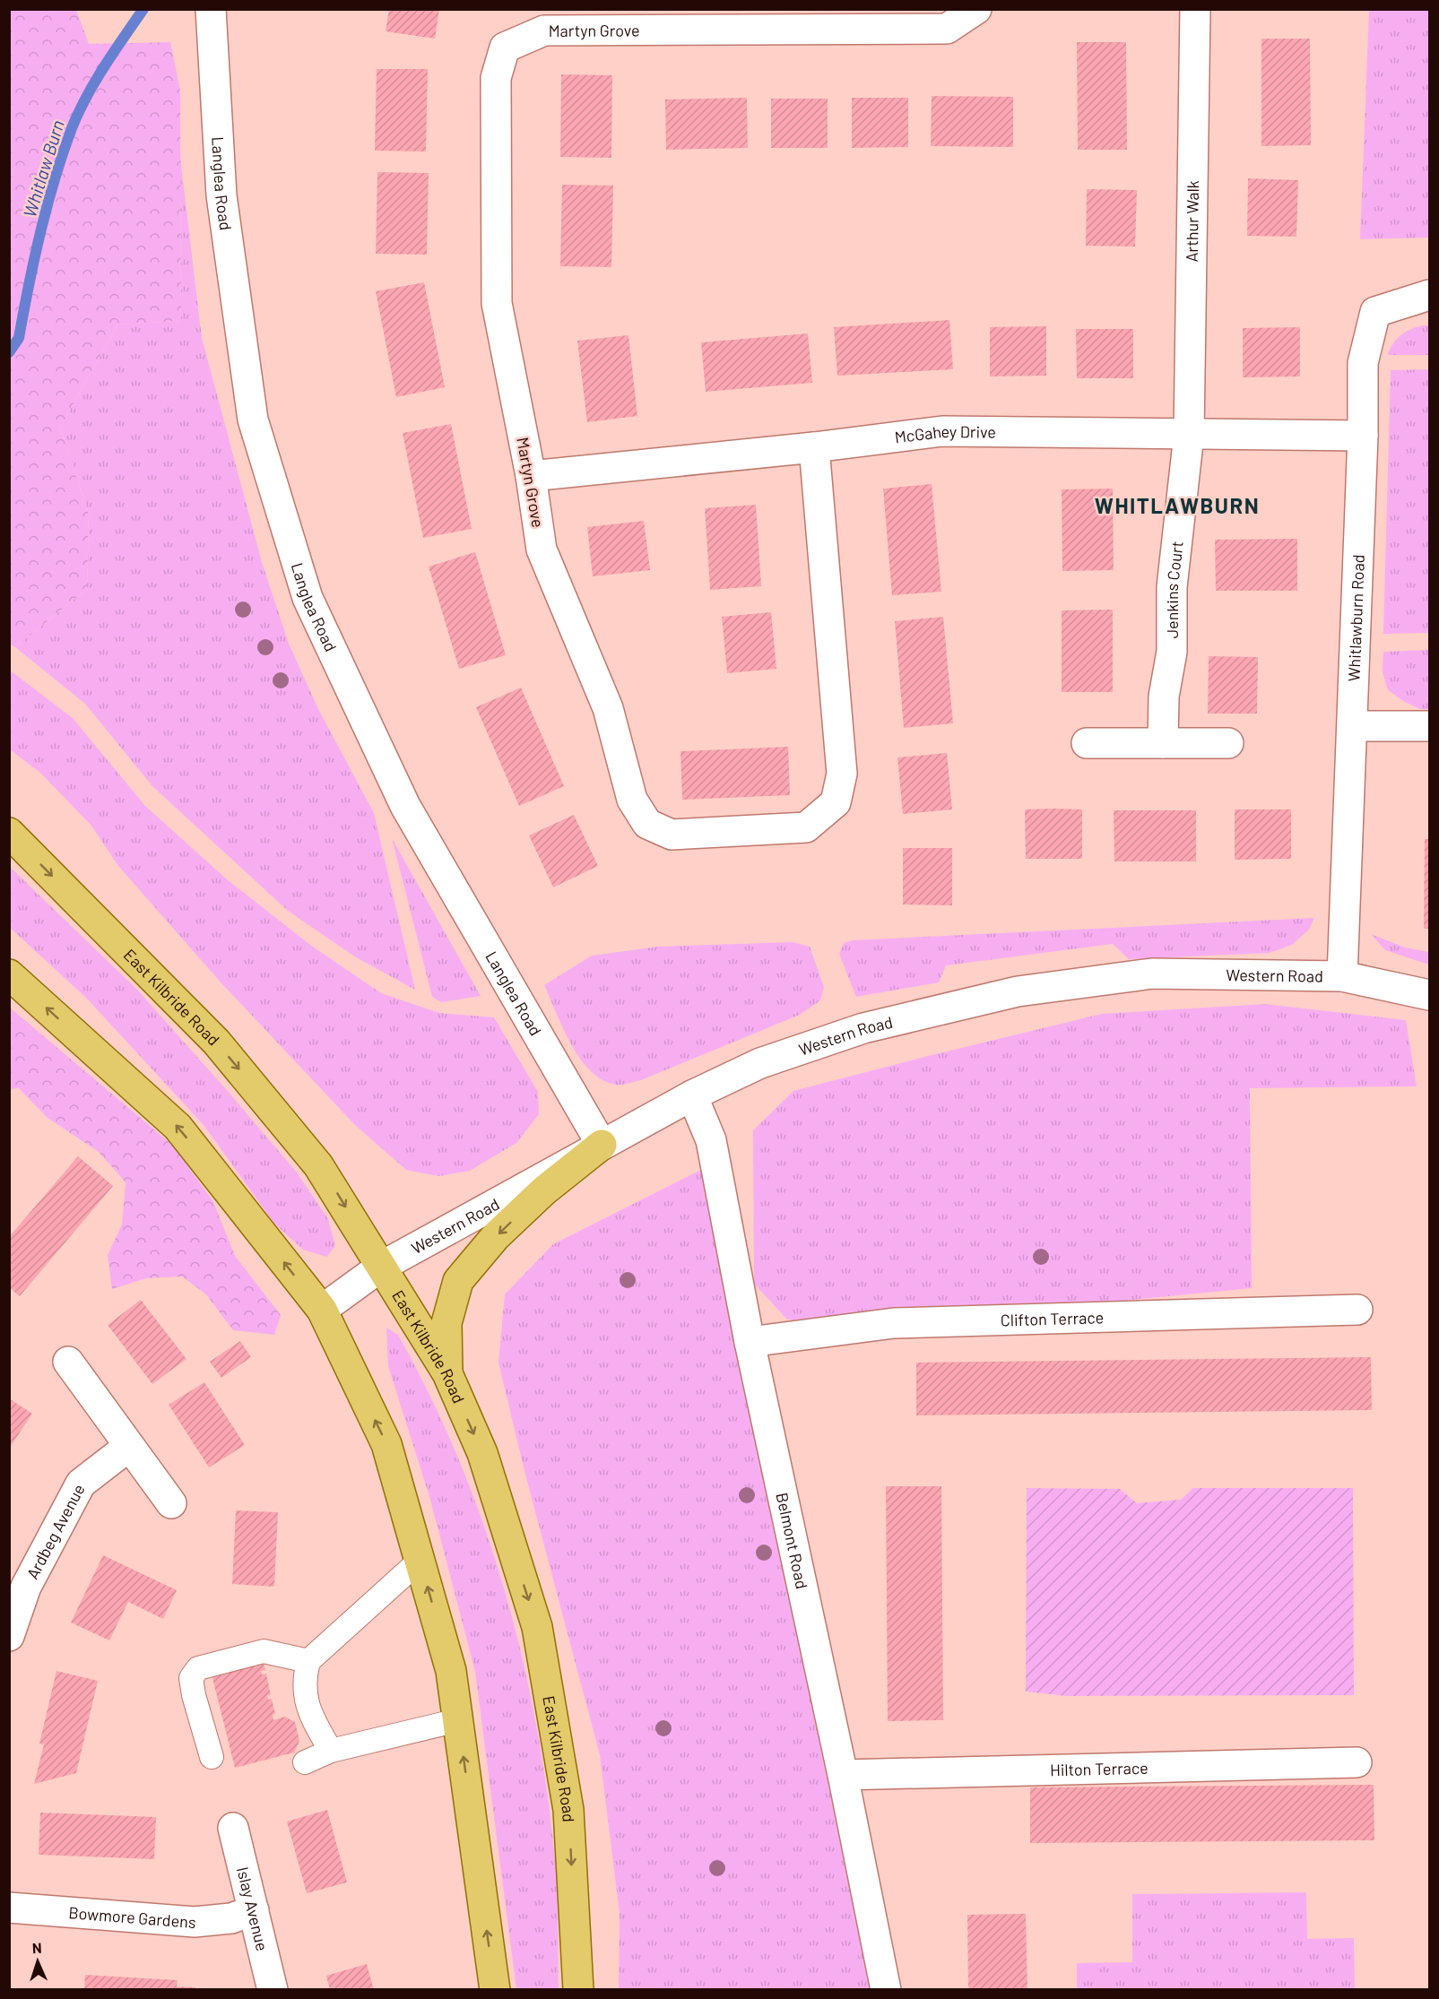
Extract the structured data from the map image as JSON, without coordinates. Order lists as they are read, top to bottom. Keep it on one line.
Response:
{"streets":{"main road":["East Kilbride Road"],"street":["Martyn Grove","Langlea Road","Arthur Walk","McGahey Drive","Jenkins Court","Whitlawburn Road","Western Road","Clifton Terrace","Ardbeg Avenue","Belmont Road","Hilton Terrace","Islay Avenue","Bowmore Gardens"]},"crossings":[["Martyn Grove","McGahey Drive"],["Langlea Road","Western Road"],["Arthur Walk","McGahey Drive"],["Arthur Walk","Jenkins Court"],["McGahey Drive","Jenkins Court"],["McGahey Drive","Whitlawburn Road"],["Whitlawburn Road","Western Road"],["Western Road","East Kilbride Road"],["Western Road","Belmont Road"],["Clifton Terrace","Belmont Road"],["Belmont Road","Hilton Terrace"],["Islay Avenue","Bowmore Gardens"]],"districts":["WHITLAWBURN"],"water":["Whitlaw Burn"],"north":"top"}
